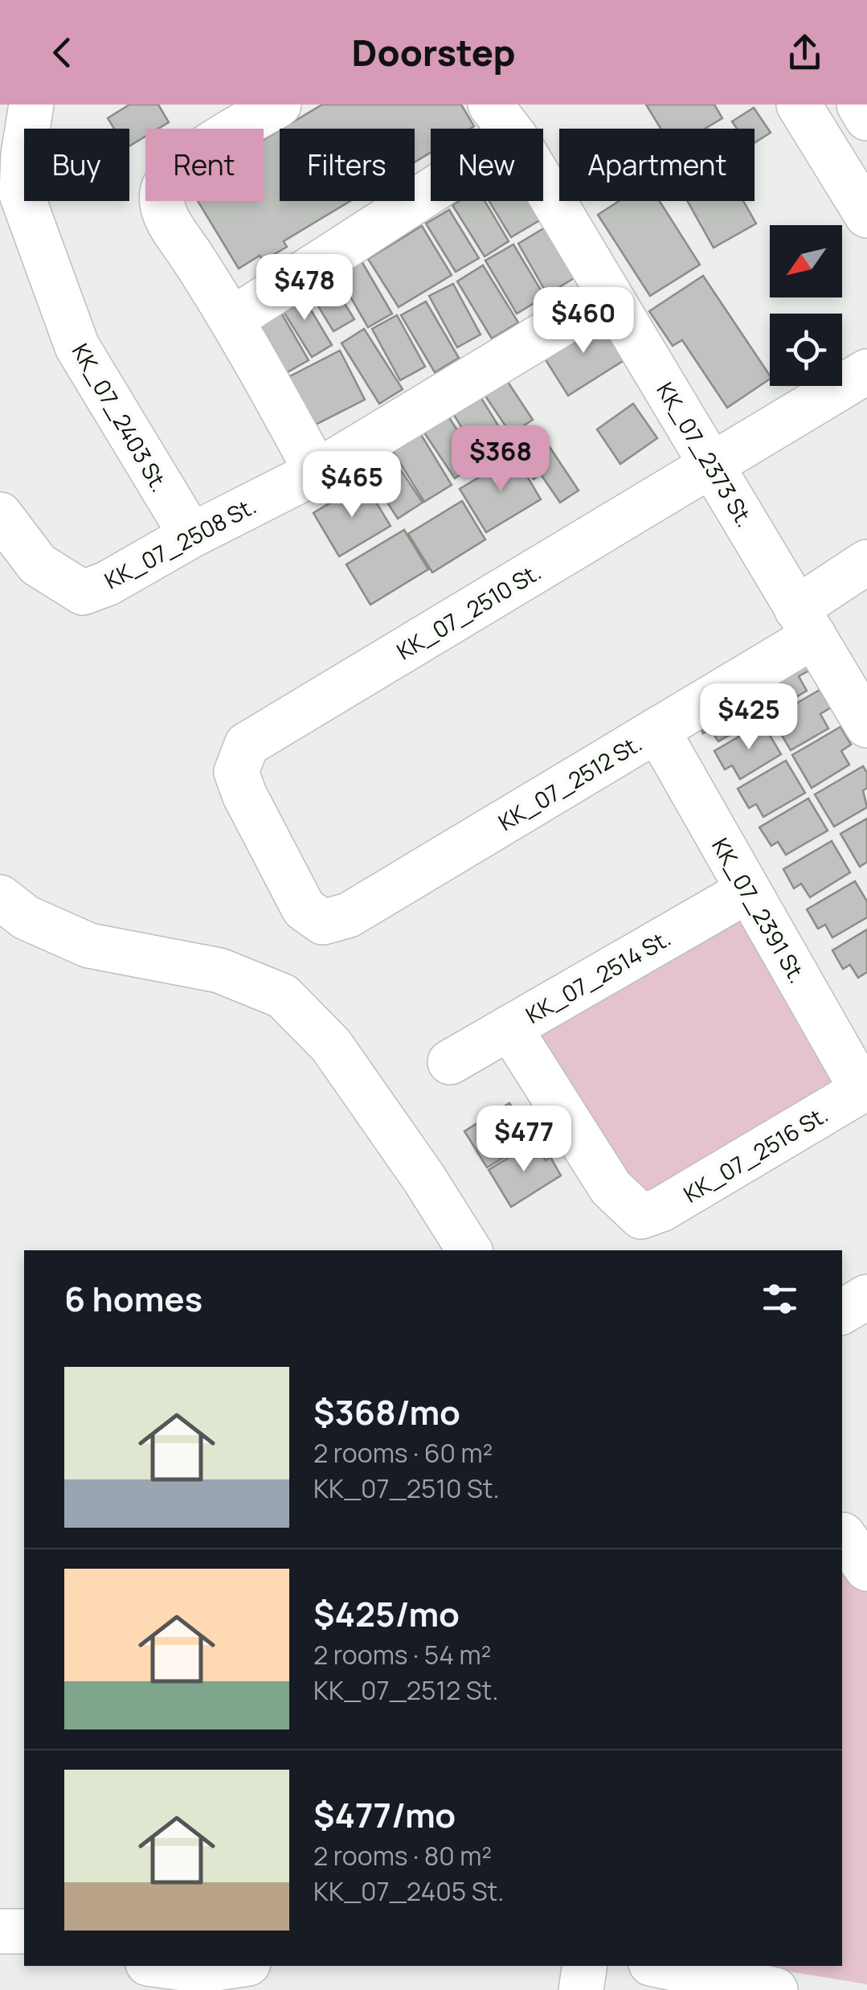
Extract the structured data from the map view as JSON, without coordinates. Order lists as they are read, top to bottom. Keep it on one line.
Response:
{"streets":{"street":["KK_07_2403 St.","KK_07_2373 St.","KK_07_2508 St.","KK_07_2510 St.","KK_07_2512 St.","KK_07_2391 St.","KK_07_2514 St.","KK_07_2516 St."]},"crossings":[["KK_07_2403 St.","KK_07_2508 St."],["KK_07_2373 St.","KK_07_2508 St."],["KK_07_2373 St.","KK_07_2510 St."],["KK_07_2373 St.","KK_07_2512 St."],["KK_07_2510 St.","KK_07_2512 St."],["KK_07_2512 St.","KK_07_2391 St."],["KK_07_2391 St.","KK_07_2514 St."],["KK_07_2391 St.","KK_07_2516 St."],["KK_07_2514 St.","KK_07_2516 St."]],"north":"bottom left","page":{"header":"Doorstep","chip":["Buy","Rent","Filters","New","Apartment"],"price":["$478","$460","$368","$465","$425","$477"],"heading":"6 homes","list":[{"name":"$368/mo","note":"2 rooms · 60 m² · KK_07_2510 St."},{"name":"$425/mo","note":"2 rooms · 54 m² · KK_07_2512 St."},{"name":"$477/mo","note":"2 rooms · 80 m² · KK_07_2405 St."}]}}
